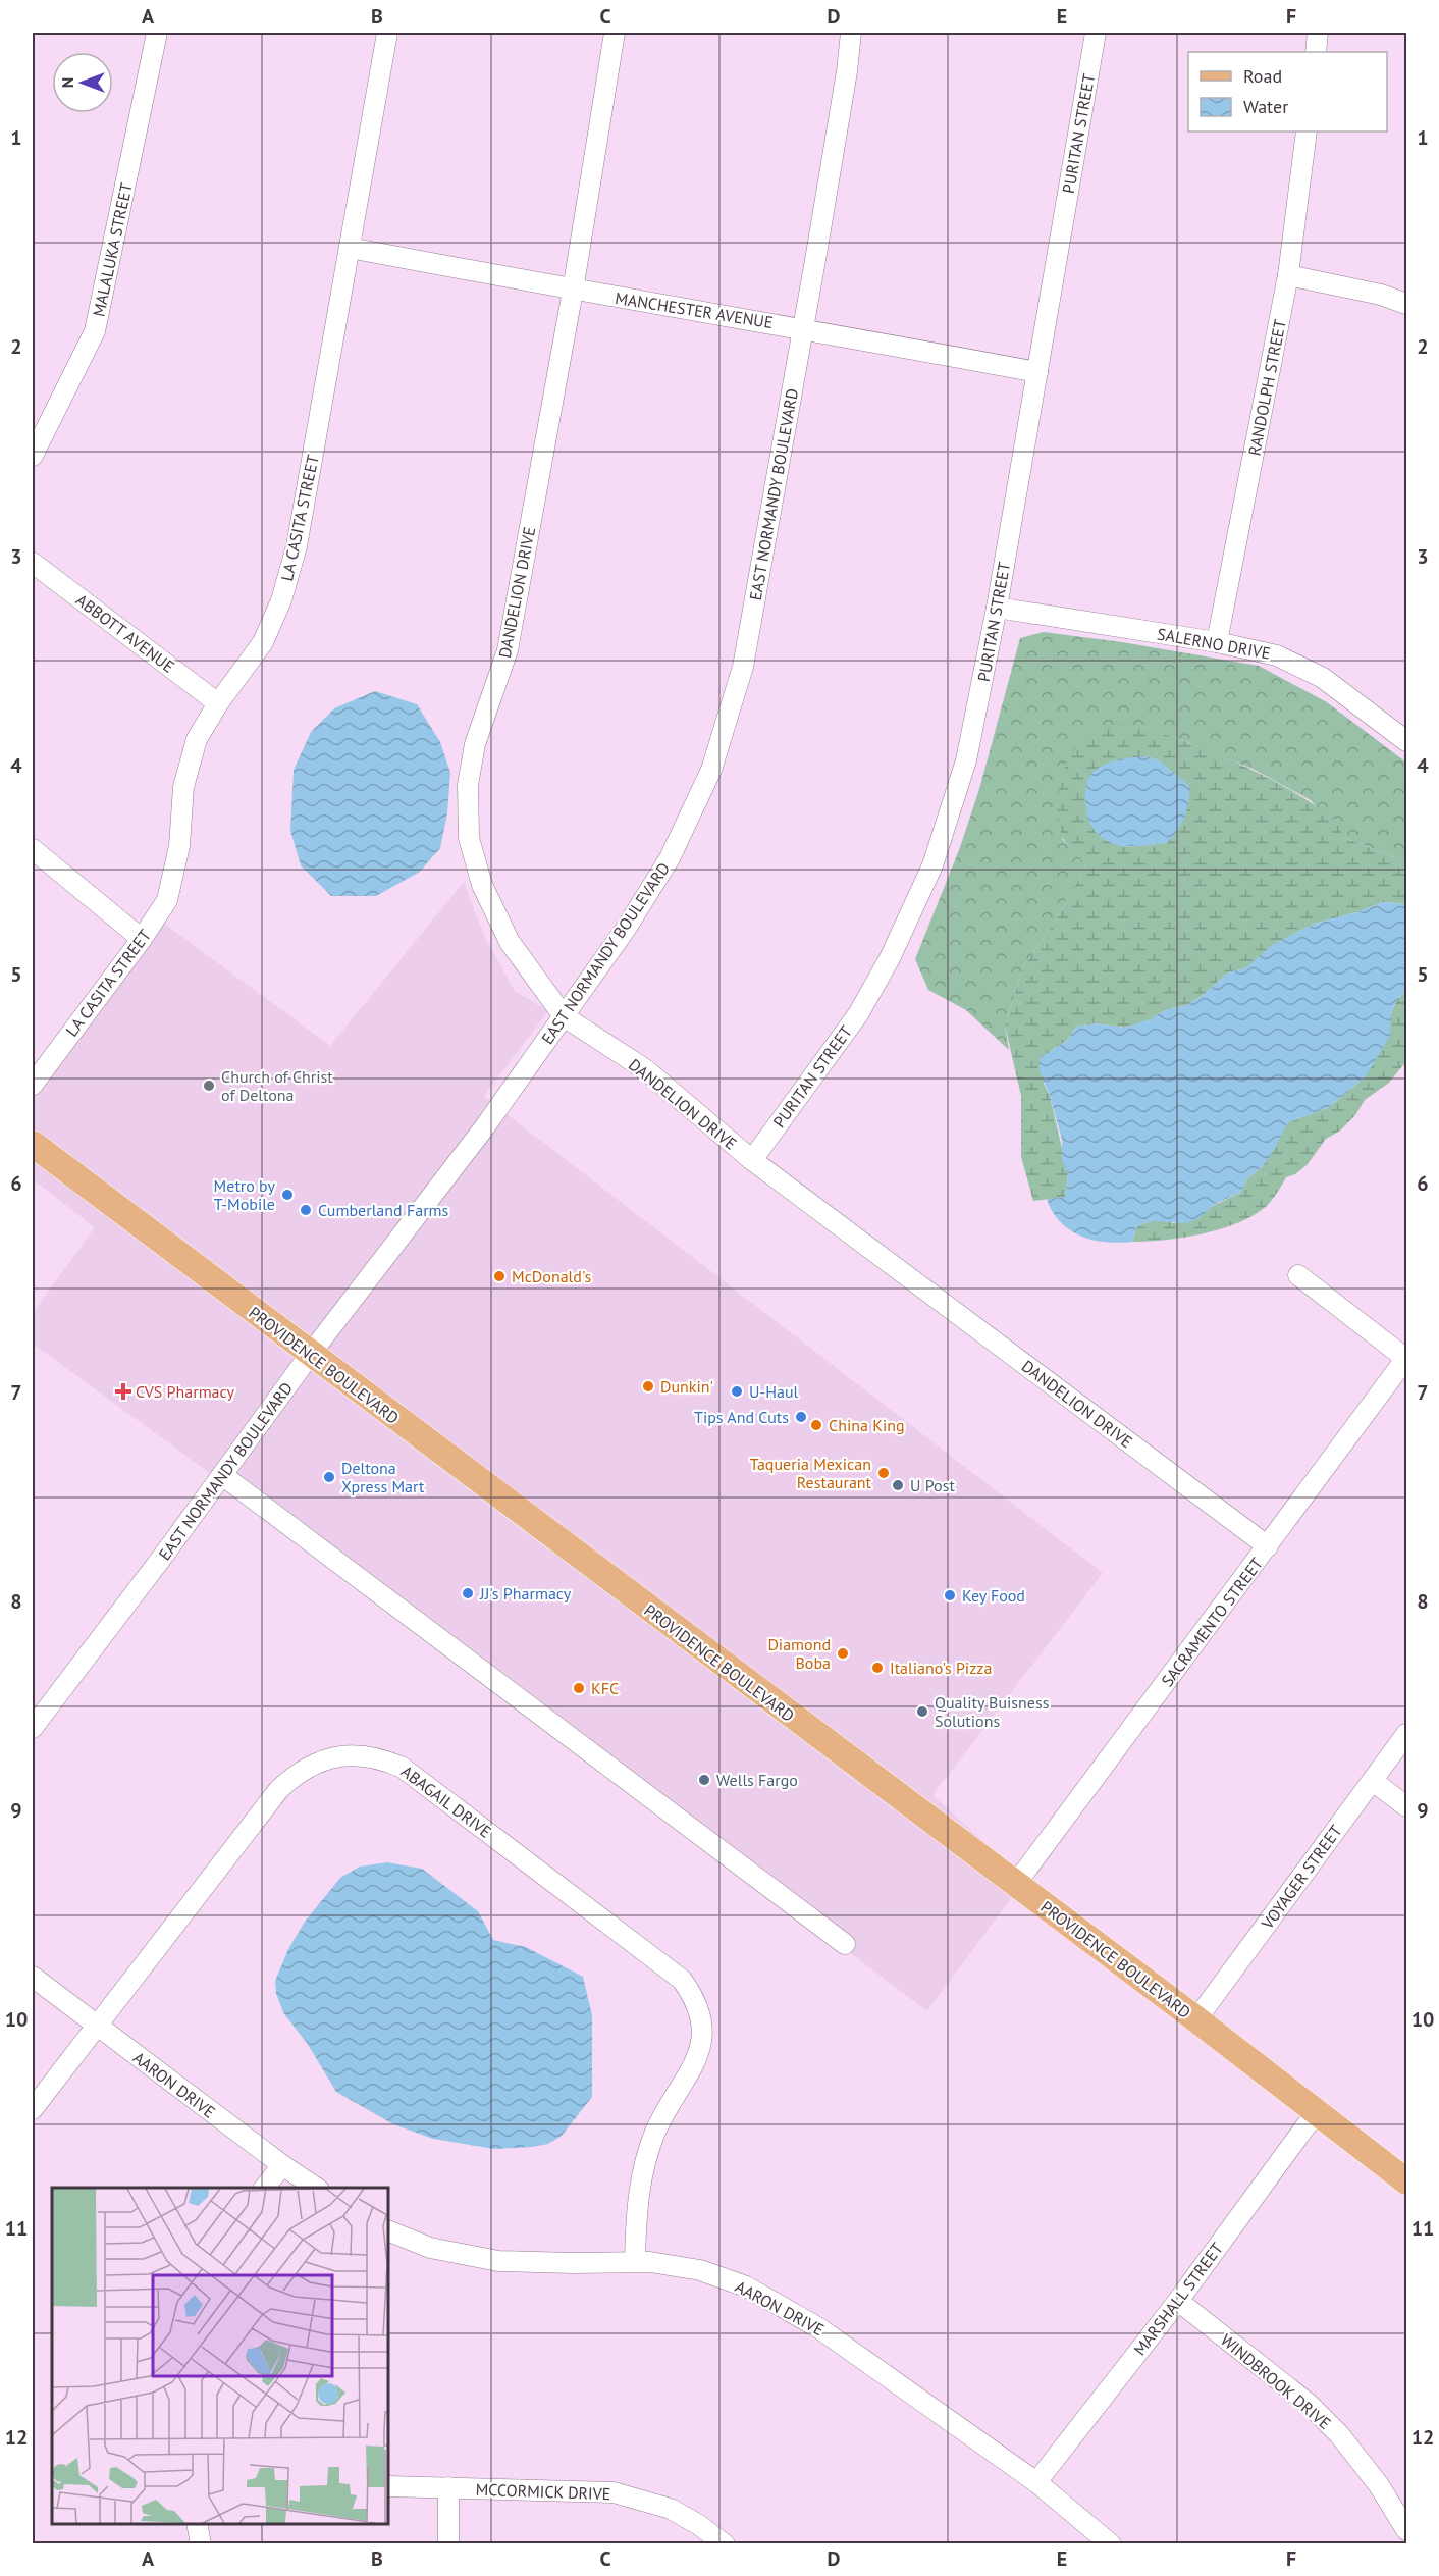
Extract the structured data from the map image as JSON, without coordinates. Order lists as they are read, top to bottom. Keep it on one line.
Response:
{"streets":{"main road":["PROVIDENCE BOULEVARD"],"street":["PURITAN STREET","MALALUKA STREET","MANCHESTER AVENUE","RANDOLPH STREET","EAST NORMANDY BOULEVARD","LA CASITA STREET","DANDELION DRIVE","ABBOTT AVENUE","SALERNO DRIVE","SACRAMENTO STREET","ABAGAIL DRIVE","VOYAGER STREET","AARON DRIVE","MARSHALL STREET","WINDBROOK DRIVE","MCCORMICK DRIVE"]},"crossings":[["PURITAN STREET","MANCHESTER AVENUE"],["PURITAN STREET","DANDELION DRIVE"],["PURITAN STREET","SALERNO DRIVE"],["MANCHESTER AVENUE","EAST NORMANDY BOULEVARD"],["MANCHESTER AVENUE","LA CASITA STREET"],["MANCHESTER AVENUE","DANDELION DRIVE"],["RANDOLPH STREET","SALERNO DRIVE"],["EAST NORMANDY BOULEVARD","DANDELION DRIVE"],["EAST NORMANDY BOULEVARD","PROVIDENCE BOULEVARD"],["LA CASITA STREET","ABBOTT AVENUE"],["DANDELION DRIVE","SACRAMENTO STREET"],["PROVIDENCE BOULEVARD","SACRAMENTO STREET"],["PROVIDENCE BOULEVARD","VOYAGER STREET"],["PROVIDENCE BOULEVARD","MARSHALL STREET"],["ABAGAIL DRIVE","AARON DRIVE"],["AARON DRIVE","MARSHALL STREET"],["MARSHALL STREET","WINDBROOK DRIVE"]],"places":{"other":["Church of Christ of Deltona","Metro by T-Mobile","Cumberland Farms","McDonald's","Dunkin'","U-Haul","Tips And Cuts","China King","Taqueria Mexican Restaurant","Deltona Xpress Mart","U Post","JJ's Pharmacy","Key Food","Diamond Boba","Italiano's Pizza","KFC","Quality Buisness Solutions","Wells Fargo"],"health":["CVS Pharmacy"]},"legend":["Road","Water"],"north":"left","grid":{"columns":["A","B","C","D","E","F"],"rows":["1","2","3","4","5","6","7","8","9","10","11","12"]}}
